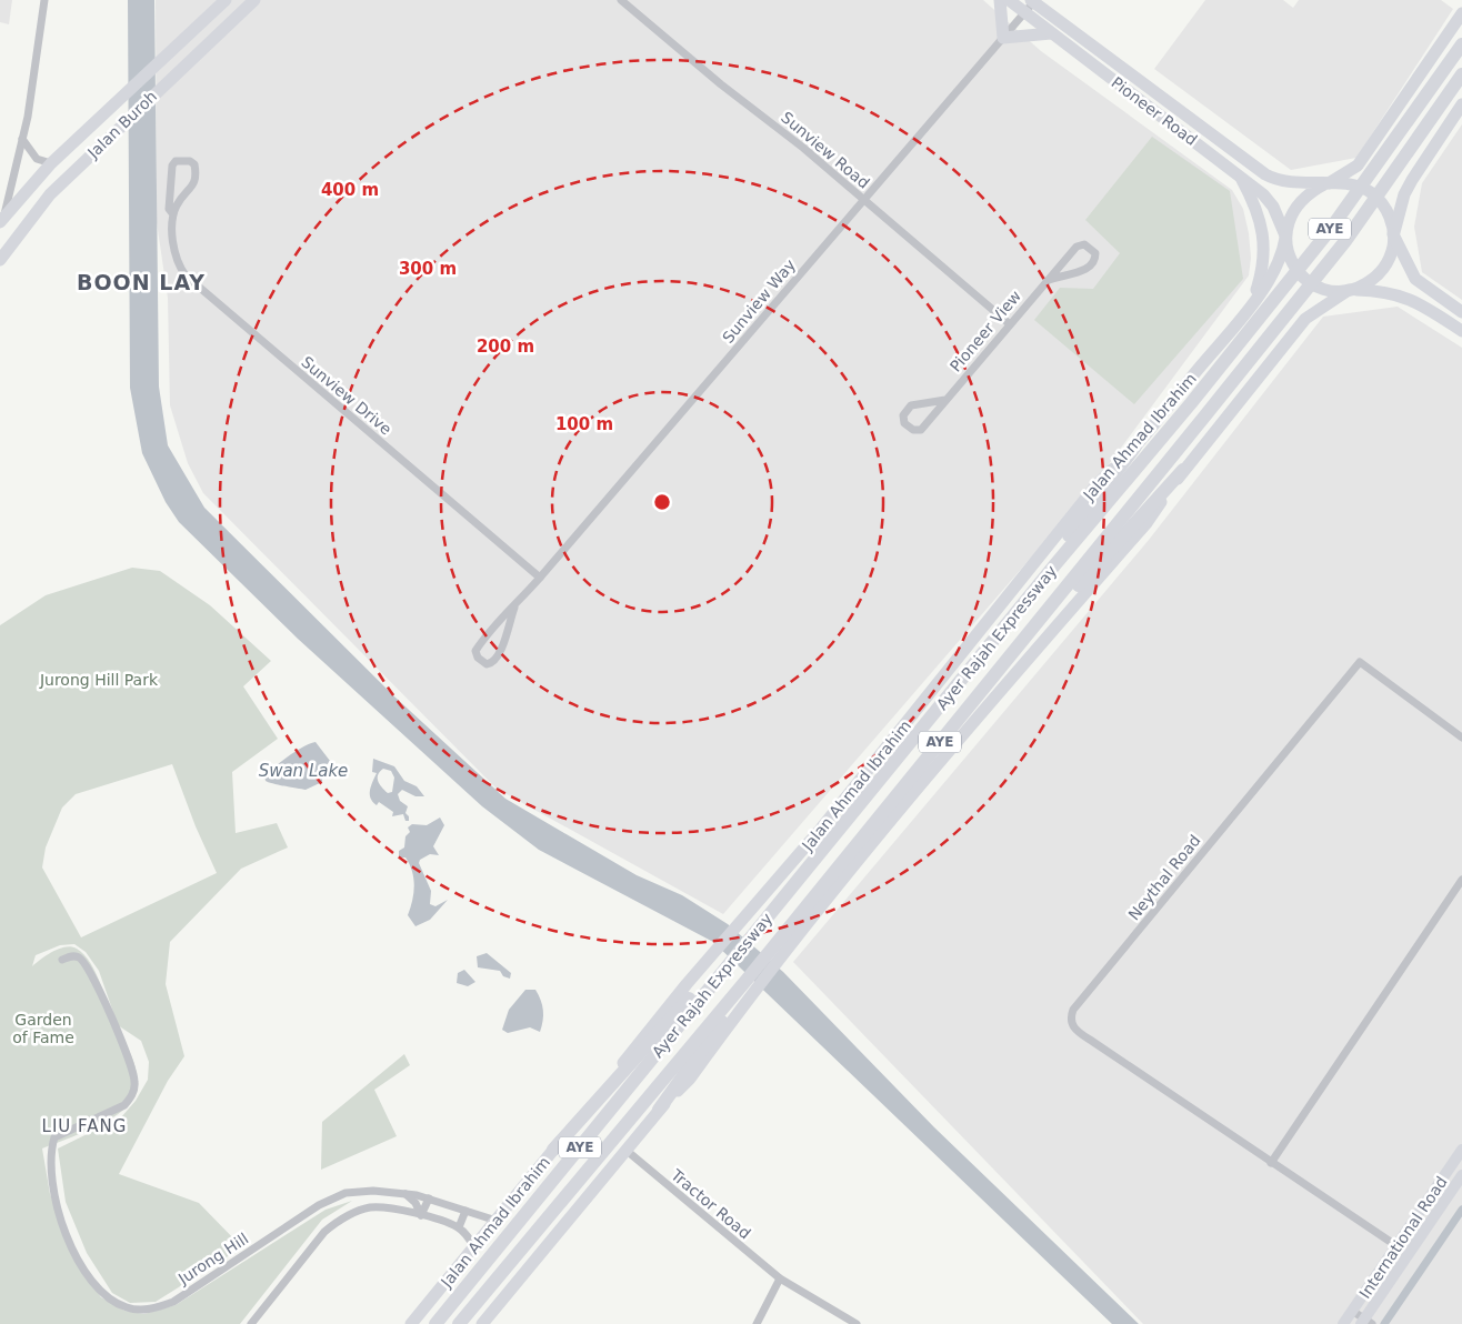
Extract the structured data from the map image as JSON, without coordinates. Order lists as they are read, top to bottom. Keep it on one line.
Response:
{"streets":{"highway":["AYE","Ayer Rajah Expressway"],"main road":["Pioneer Road","Jalan Buroh","Jalan Ahmad Ibrahim","International Road"],"street":["Sunview Road","Sunview Way","Pioneer View","Sunview Drive","Neythal Road","Tractor Road","Jurong Hill"]},"crossings":[["Pioneer Road","Sunview Way"],["Pioneer Road","Jalan Ahmad Ibrahim"],["Sunview Road","Sunview Way"],["Sunview Road","Pioneer View"],["Sunview Way","Sunview Drive"],["Jalan Ahmad Ibrahim","Jurong Hill"],["Neythal Road","International Road"]],"districts":["BOON LAY","LIU FANG"],"water":["Swan Lake"],"parks":["Jurong Hill Park","Garden of Fame"],"rings":["400 m","300 m","200 m","100 m"]}
